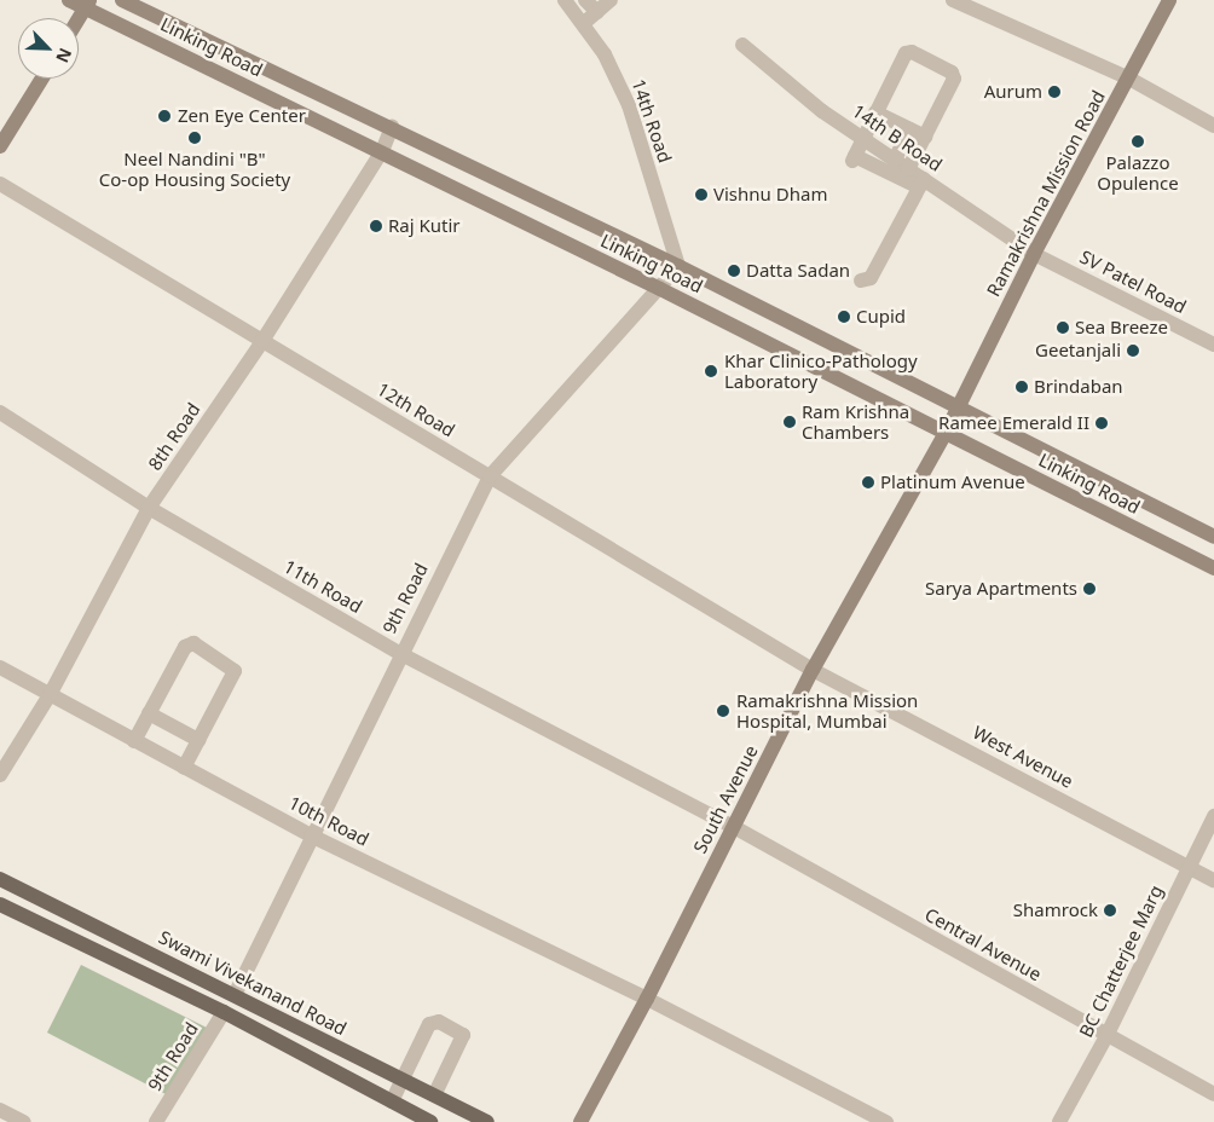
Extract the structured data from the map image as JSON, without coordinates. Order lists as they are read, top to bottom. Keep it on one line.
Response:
{"streets":{"main road":["Linking Road","Ramakrishna Mission Road","South Avenue","Swami Vivekanand Road"],"street":["14th Road","14th B Road","SV Patel Road","12th Road","8th Road","11th Road","9th Road","West Avenue","10th Road","Central Avenue","BC Chatterjee Marg"]},"crossings":[["Linking Road","14th Road"],["Linking Road","Ramakrishna Mission Road"],["Linking Road","8th Road"],["Linking Road","9th Road"],["Linking Road","South Avenue"],["14th Road","9th Road"],["14th B Road","Ramakrishna Mission Road"],["14th B Road","SV Patel Road"],["Ramakrishna Mission Road","SV Patel Road"],["Ramakrishna Mission Road","South Avenue"],["12th Road","8th Road"],["12th Road","9th Road"],["12th Road","West Avenue"],["12th Road","South Avenue"],["8th Road","11th Road"],["8th Road","10th Road"],["11th Road","9th Road"],["11th Road","South Avenue"],["11th Road","Central Avenue"],["9th Road","10th Road"],["9th Road","Swami Vivekanand Road"],["West Avenue","South Avenue"],["West Avenue","BC Chatterjee Marg"],["South Avenue","10th Road"],["South Avenue","Central Avenue"],["Central Avenue","BC Chatterjee Marg"]],"places":["Aurum","Zen Eye Center","Neel Nandini \"B\" Co-op Housing Society","Palazzo Opulence","Vishnu Dham","Raj Kutir","Datta Sadan","Cupid","Sea Breeze","Geetanjali","Khar Clinico-Pathology Laboratory","Brindaban","Ram Krishna Chambers","Ramee Emerald II","Platinum Avenue","Sarya Apartments","Ramakrishna Mission Hospital, Mumbai","Shamrock"],"north":"bottom right"}
